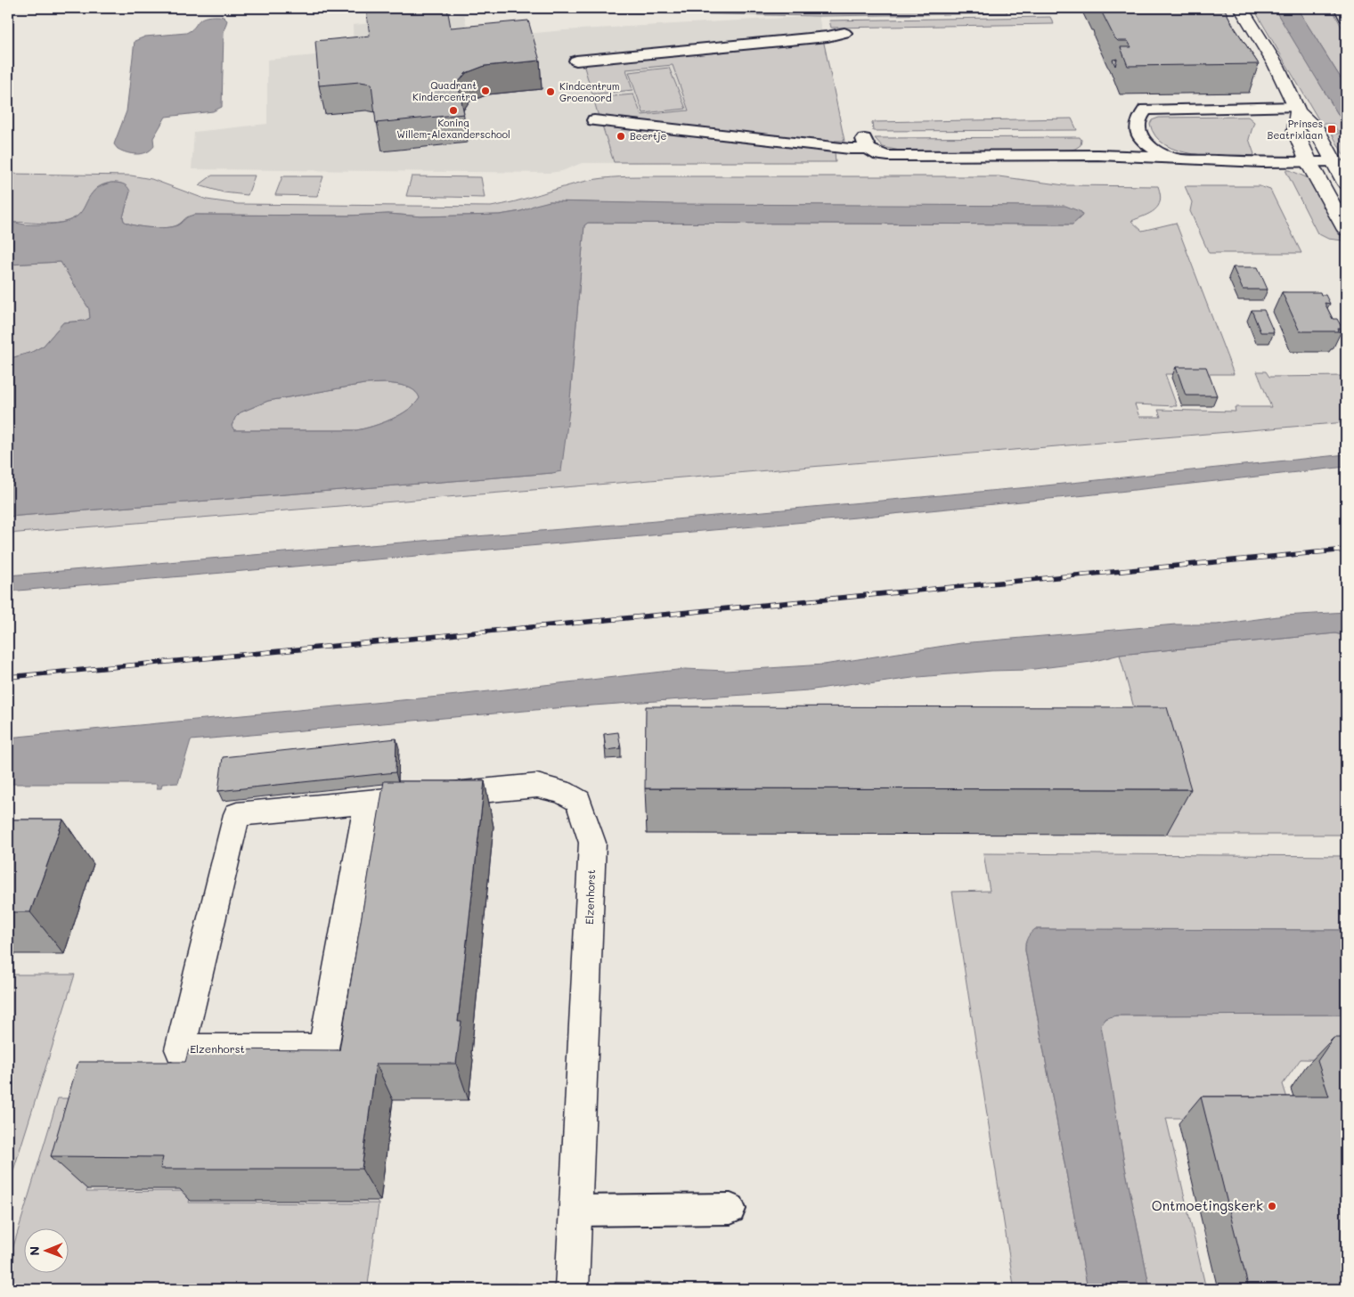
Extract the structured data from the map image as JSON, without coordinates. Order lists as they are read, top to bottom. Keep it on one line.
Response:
{"streets":{"street":["Elzenhorst"]},"places":{"other":["Quadrant Kindercentra","Kindcentrum Groenoord","Koning Willem-Alexanderschool","Beertje","Ontmoetingskerk"],"transit":["Prinses Beatrixlaan"]},"north":"left"}
